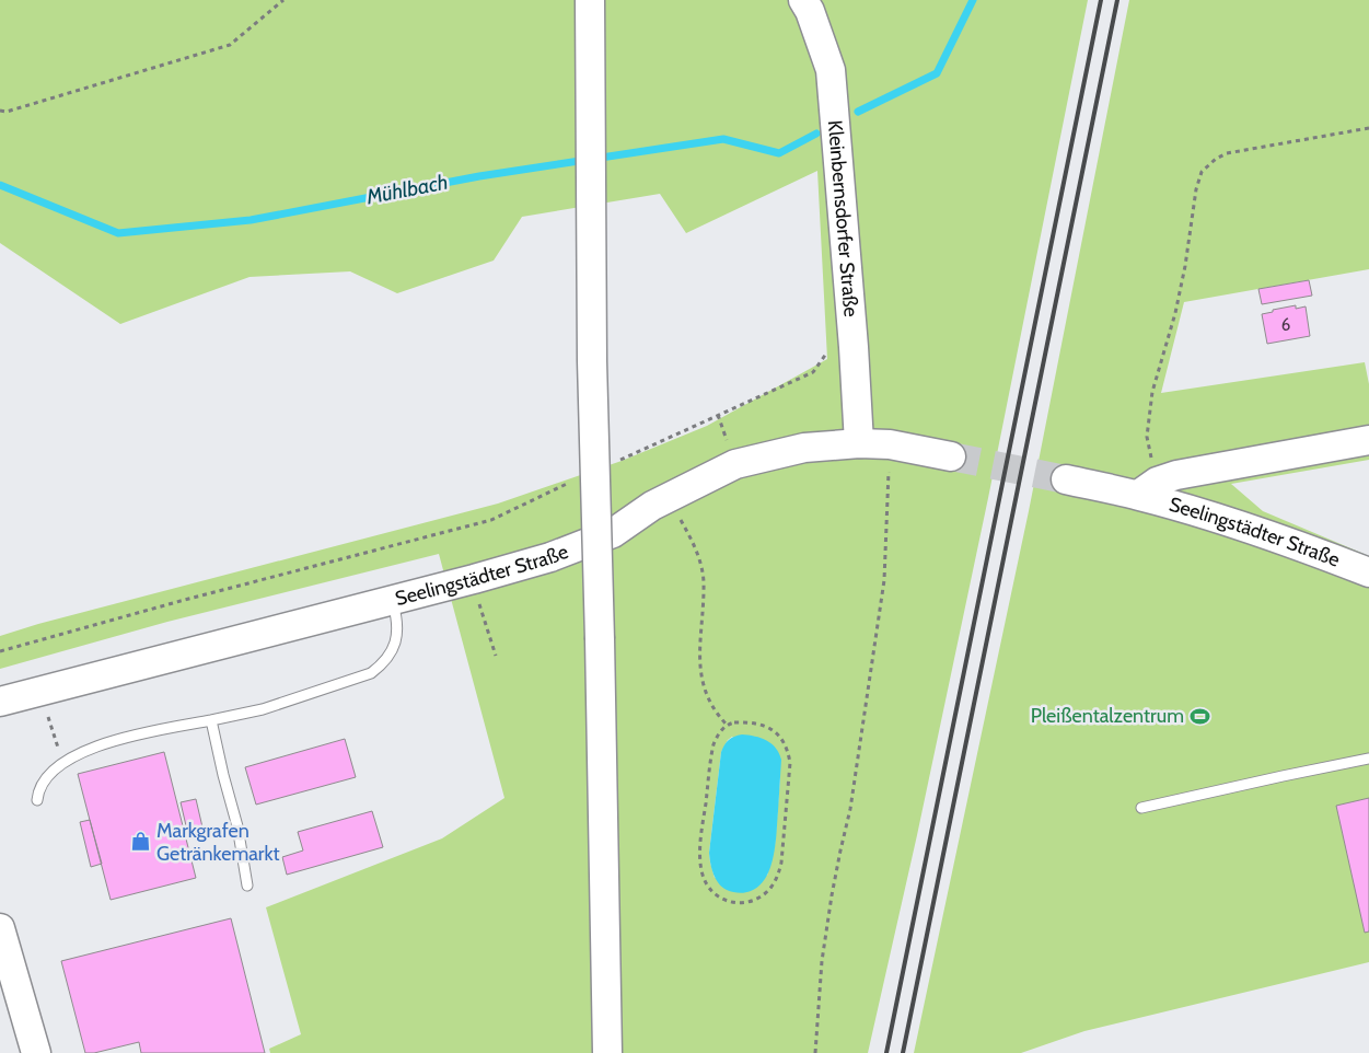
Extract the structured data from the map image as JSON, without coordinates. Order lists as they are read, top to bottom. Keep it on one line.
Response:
{"streets":{"street":["Kleinbernsdorfer Straße","Seelingstädter Straße"]},"crossings":[["Kleinbernsdorfer Straße","Seelingstädter Straße"]],"water":["Mühlbach"],"places":{"sports":["Pleißentalzentrum"],"shop":["Markgrafen Getränkemarkt"]},"house_numbers":["6"]}
